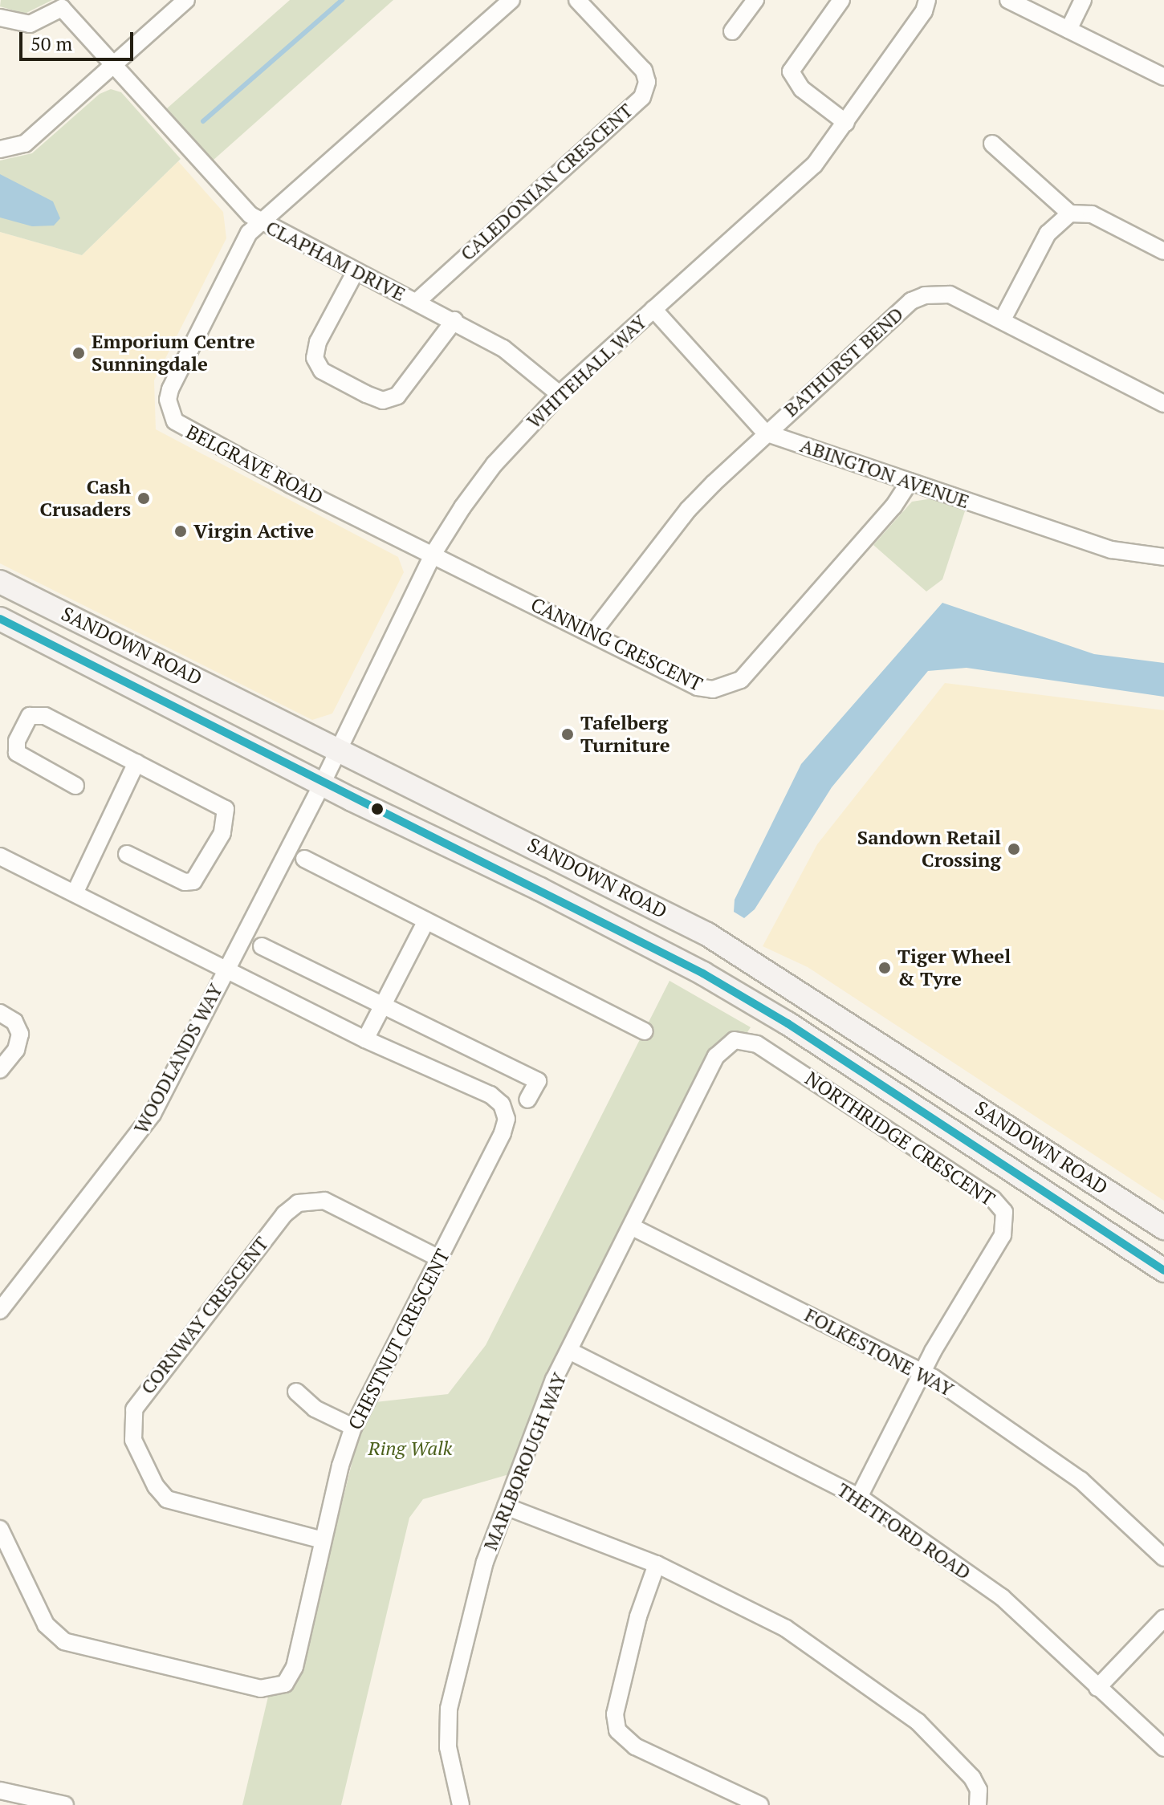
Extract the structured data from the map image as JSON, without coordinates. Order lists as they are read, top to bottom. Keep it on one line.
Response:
{"streets":{"main road":["SANDOWN ROAD"],"street":["CALEDONIAN CRESCENT","CLAPHAM DRIVE","BATHURST BEND","WHITEHALL WAY","BELGRAVE ROAD","ABINGTON AVENUE","CANNING CRESCENT","WOODLANDS WAY","NORTHRIDGE CRESCENT","CORNWAY CRESCENT","CHESTNUT CRESCENT","FOLKESTONE WAY","MARLBOROUGH WAY","THETFORD ROAD"]},"crossings":[["CALEDONIAN CRESCENT","CLAPHAM DRIVE"],["CLAPHAM DRIVE","WHITEHALL WAY"],["CLAPHAM DRIVE","BELGRAVE ROAD"],["BATHURST BEND","ABINGTON AVENUE"],["BATHURST BEND","CANNING CRESCENT"],["WHITEHALL WAY","BELGRAVE ROAD"],["WHITEHALL WAY","ABINGTON AVENUE"],["WHITEHALL WAY","CANNING CRESCENT"],["WHITEHALL WAY","SANDOWN ROAD"],["WHITEHALL WAY","WOODLANDS WAY"],["BELGRAVE ROAD","CANNING CRESCENT"],["ABINGTON AVENUE","CANNING CRESCENT"],["SANDOWN ROAD","WOODLANDS WAY"],["WOODLANDS WAY","CHESTNUT CRESCENT"],["NORTHRIDGE CRESCENT","FOLKESTONE WAY"],["NORTHRIDGE CRESCENT","MARLBOROUGH WAY"],["CORNWAY CRESCENT","CHESTNUT CRESCENT"],["FOLKESTONE WAY","MARLBOROUGH WAY"],["MARLBOROUGH WAY","THETFORD ROAD"]],"parks":["Ring Walk"],"places":["Emporium Centre Sunningdale","Cash Crusaders","Virgin Active","Tafelberg Turniture","Sandown Retail Crossing","Tiger Wheel & Tyre"],"scale_bar":"50 m"}
